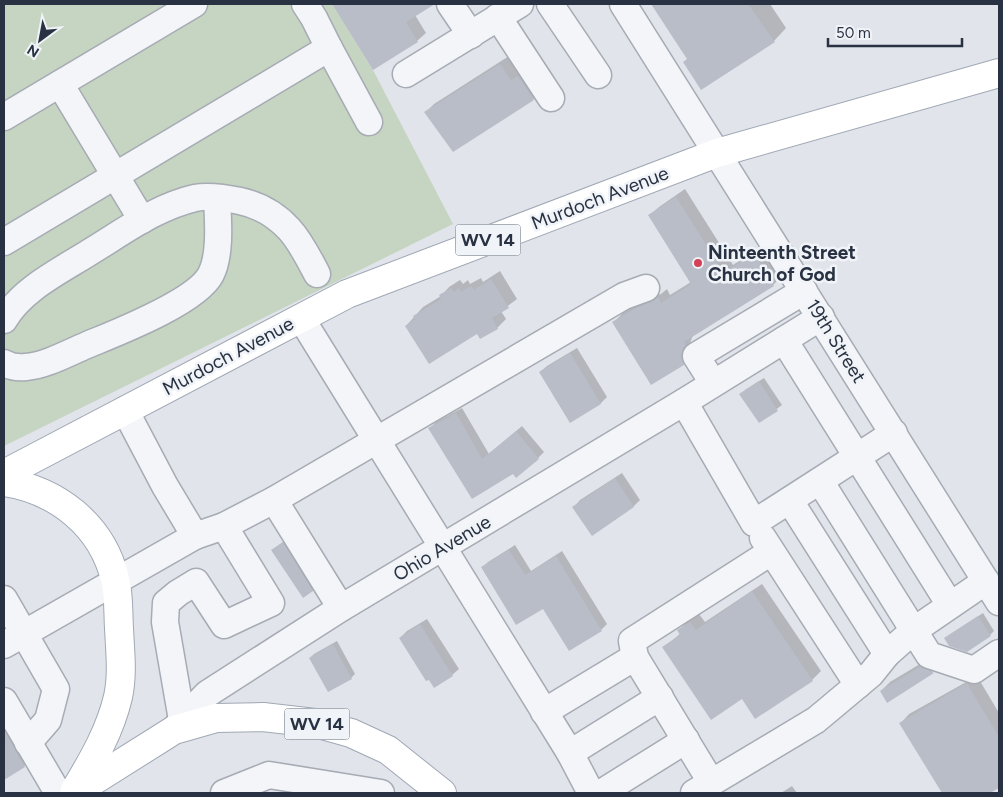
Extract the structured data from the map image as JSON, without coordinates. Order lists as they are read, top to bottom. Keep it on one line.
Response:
{"streets":{"main road":["Murdoch Avenue","WV 14","Ohio Avenue"],"street":["19th Street"]},"crossings":[["Murdoch Avenue","19th Street"],["WV 14","Ohio Avenue"],["19th Street","Ohio Avenue"]],"places":["Ninteenth Street Church of God"],"scale_bar":"50 m","north":"bottom left"}
